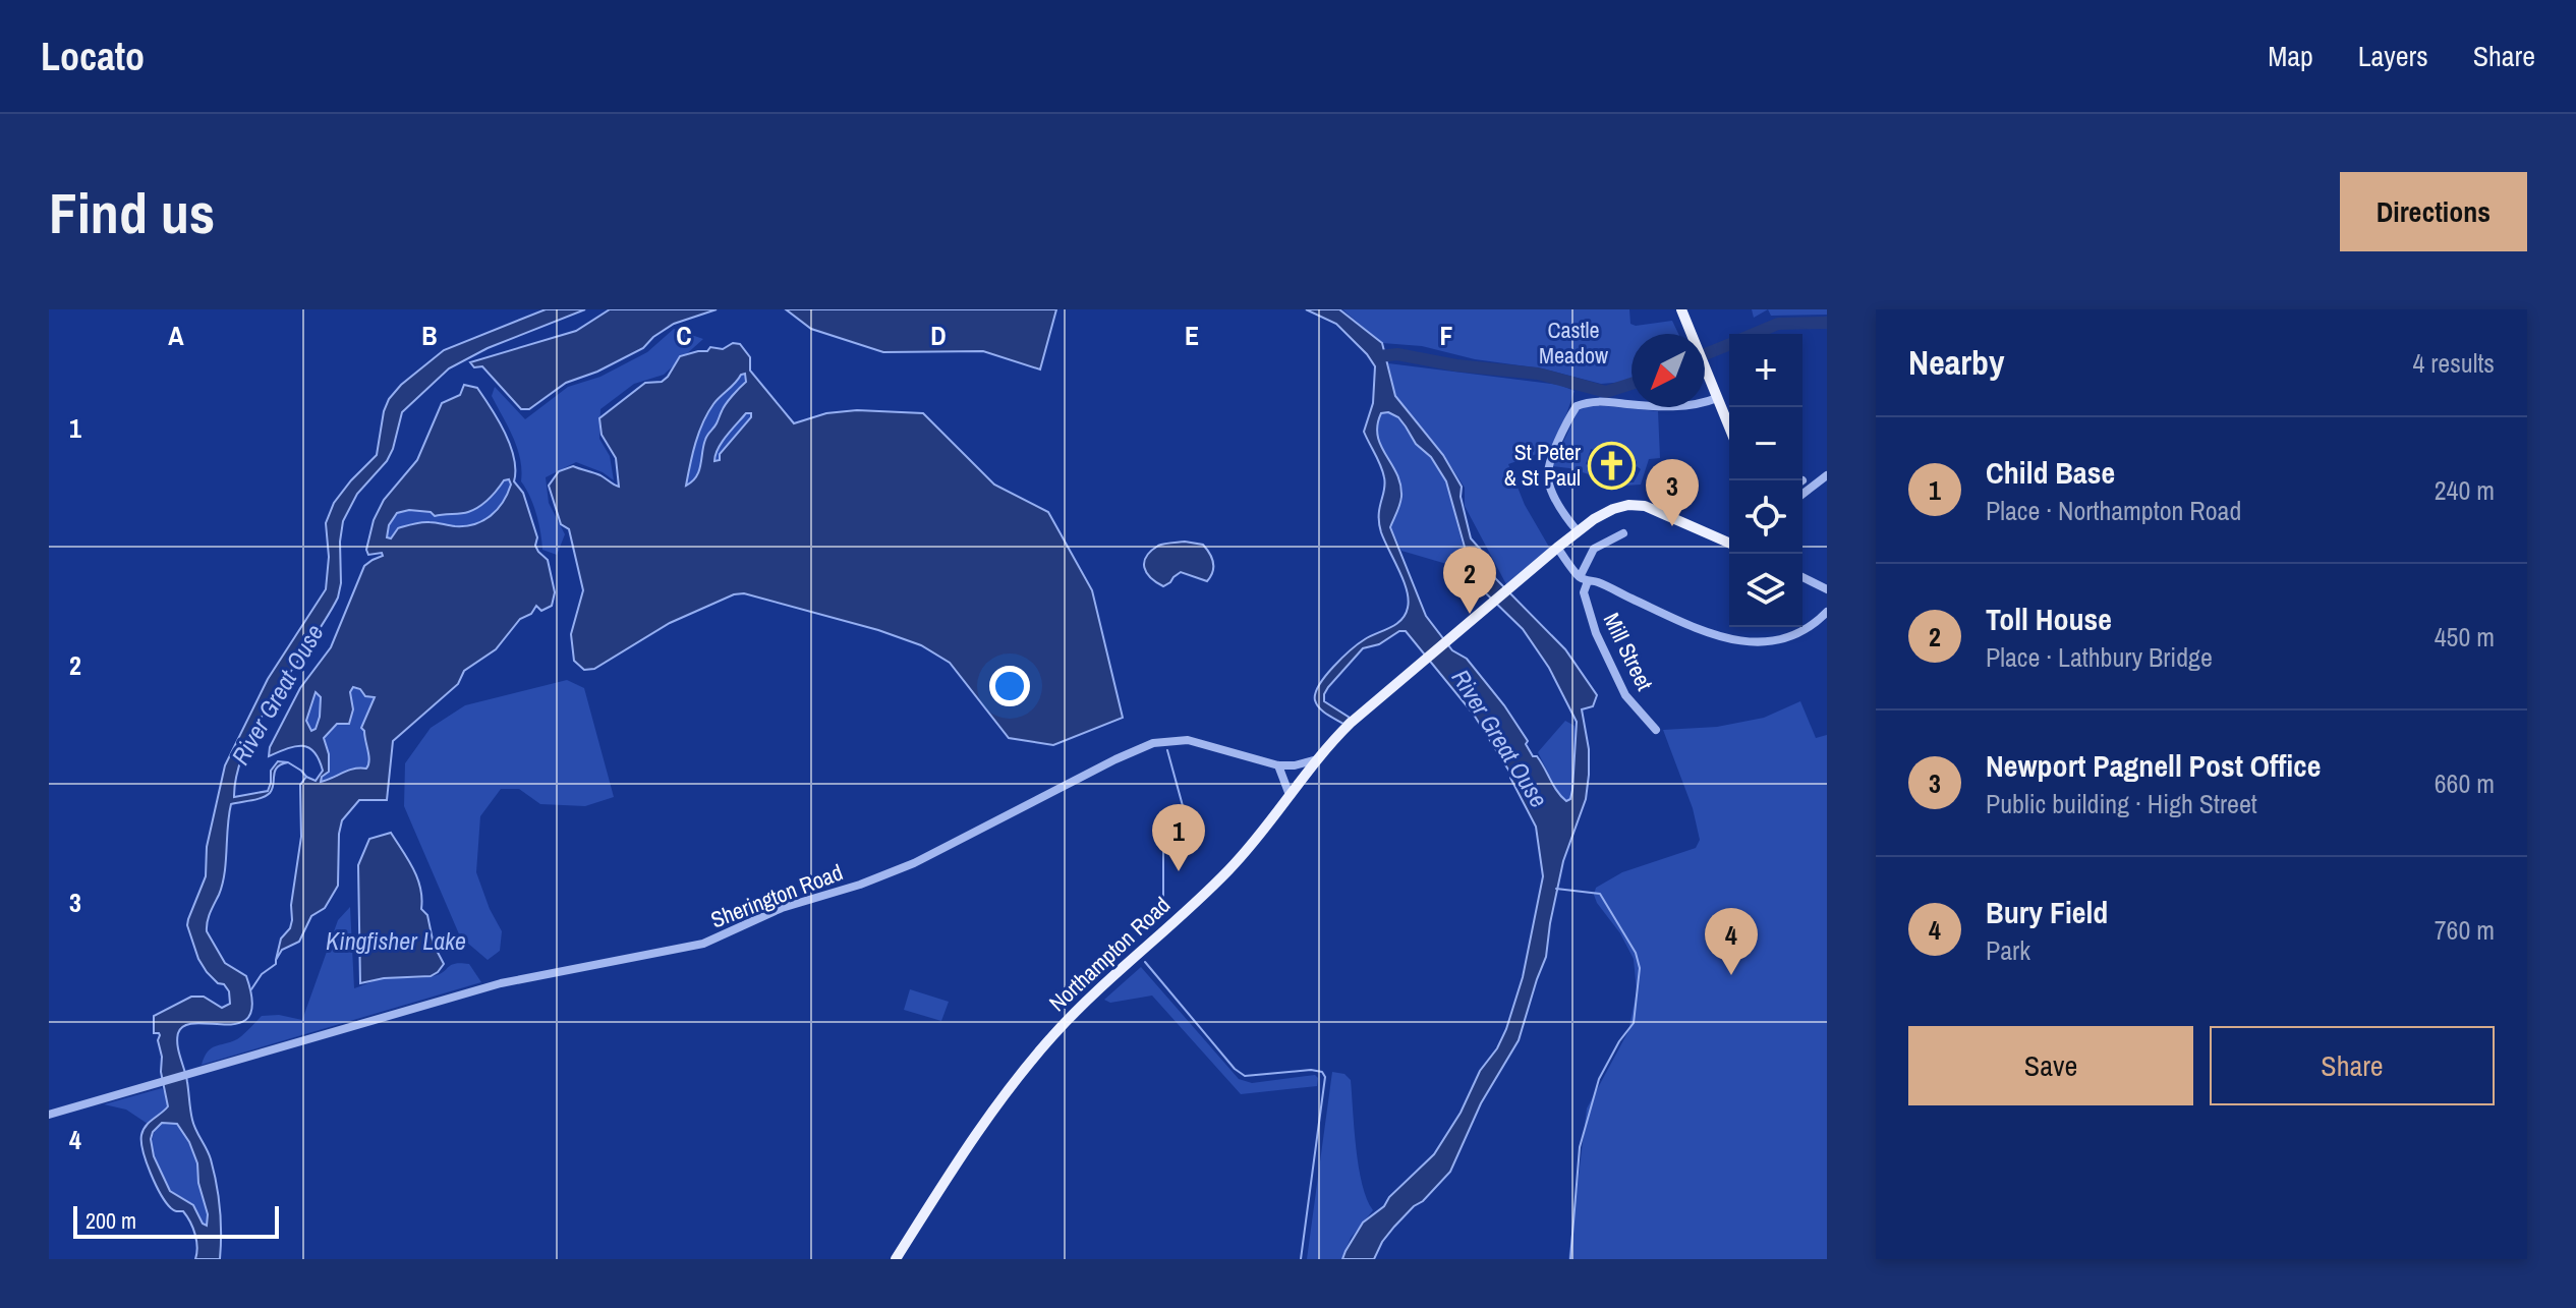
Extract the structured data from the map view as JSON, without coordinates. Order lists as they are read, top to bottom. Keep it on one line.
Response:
{"streets":{"main road":["Northampton Road"],"street":["Mill Street","Sherington Road"]},"crossings":[["Sherington Road","Northampton Road"]],"water":["River Great Ouse","Kingfisher Lake"],"parks":["Castle Meadow"],"places":{"church":["St Peter & St Paul"]},"scale_bar":"200 m","north":"bottom left","page":{"header":"Locato","nav":["Map","Layers","Share"],"buttons":["Directions",["Save","Share"]],"title":"Find us","heading":["Nearby","4 results"],"map_buttons":["+","−"],"list":[{"mark":"1","name":"Child Base","note":"Place · Northampton Road","value":"240 m"},{"mark":"2","name":"Toll House","note":"Place · Lathbury Bridge","value":"450 m"},{"mark":"3","name":"Newport Pagnell Post Office","note":"Public building · High Street","value":"660 m"},{"mark":"4","name":"Bury Field","note":"Park","value":"760 m"}],"pins":["3","2","1","4"],"scale":"200 m"},"grid":{"columns":["A","B","C","D","E","F"],"rows":["1","2","3","4"]}}
